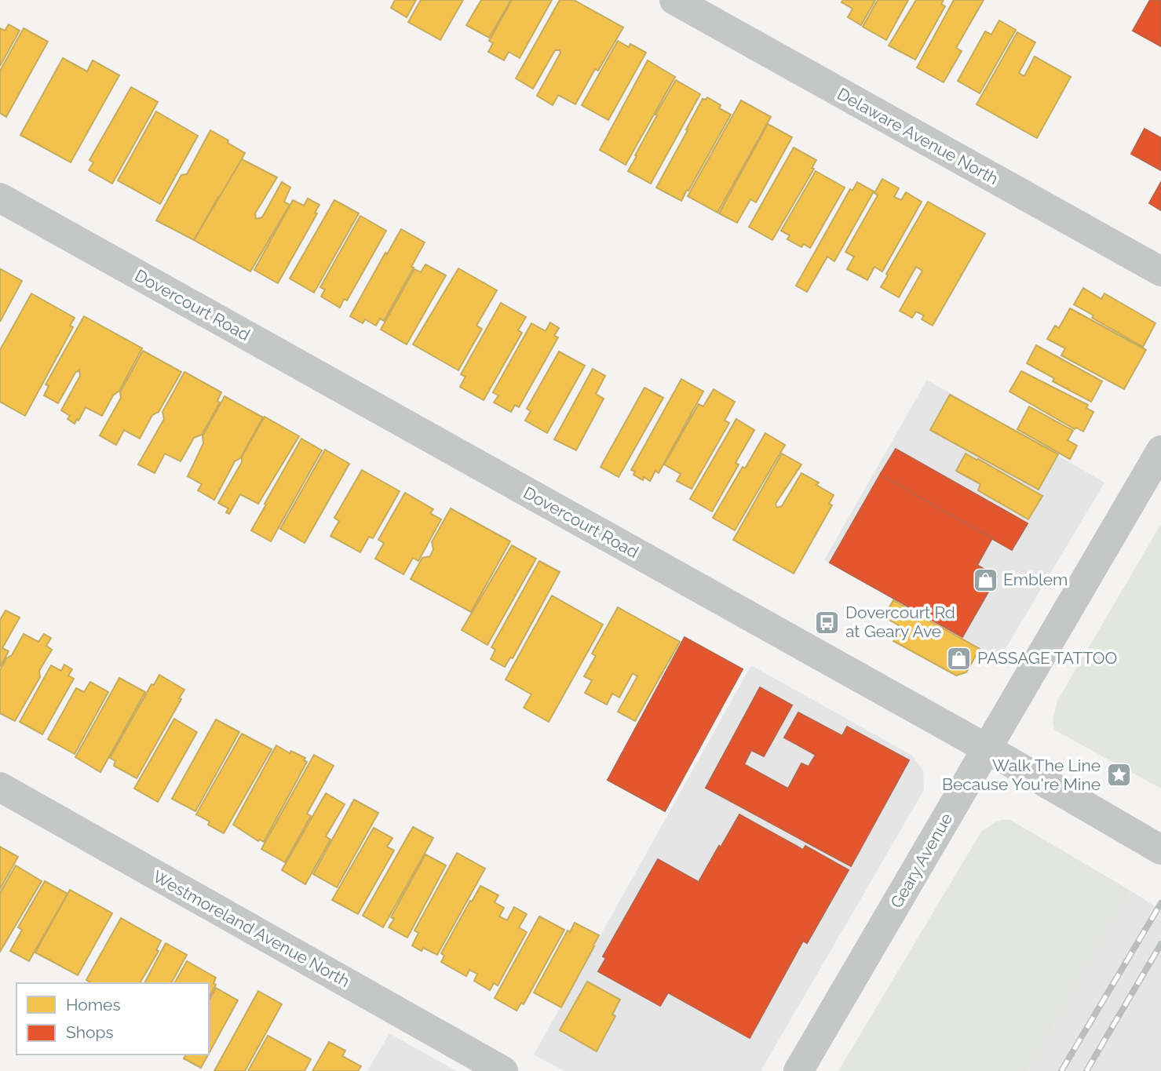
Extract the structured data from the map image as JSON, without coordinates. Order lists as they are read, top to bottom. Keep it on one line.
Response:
{"streets":{"street":["Delaware Avenue North","Dovercourt Road","Geary Avenue","Westmoreland Avenue North"]},"crossings":[["Dovercourt Road","Geary Avenue"]],"places":{"shop":["Emblem","PASSAGE TATTOO"],"bus stop":["Dovercourt Rd at Geary Ave"],"place":["Walk The Line Because You're Mine"]},"legend":["Homes","Shops"]}
